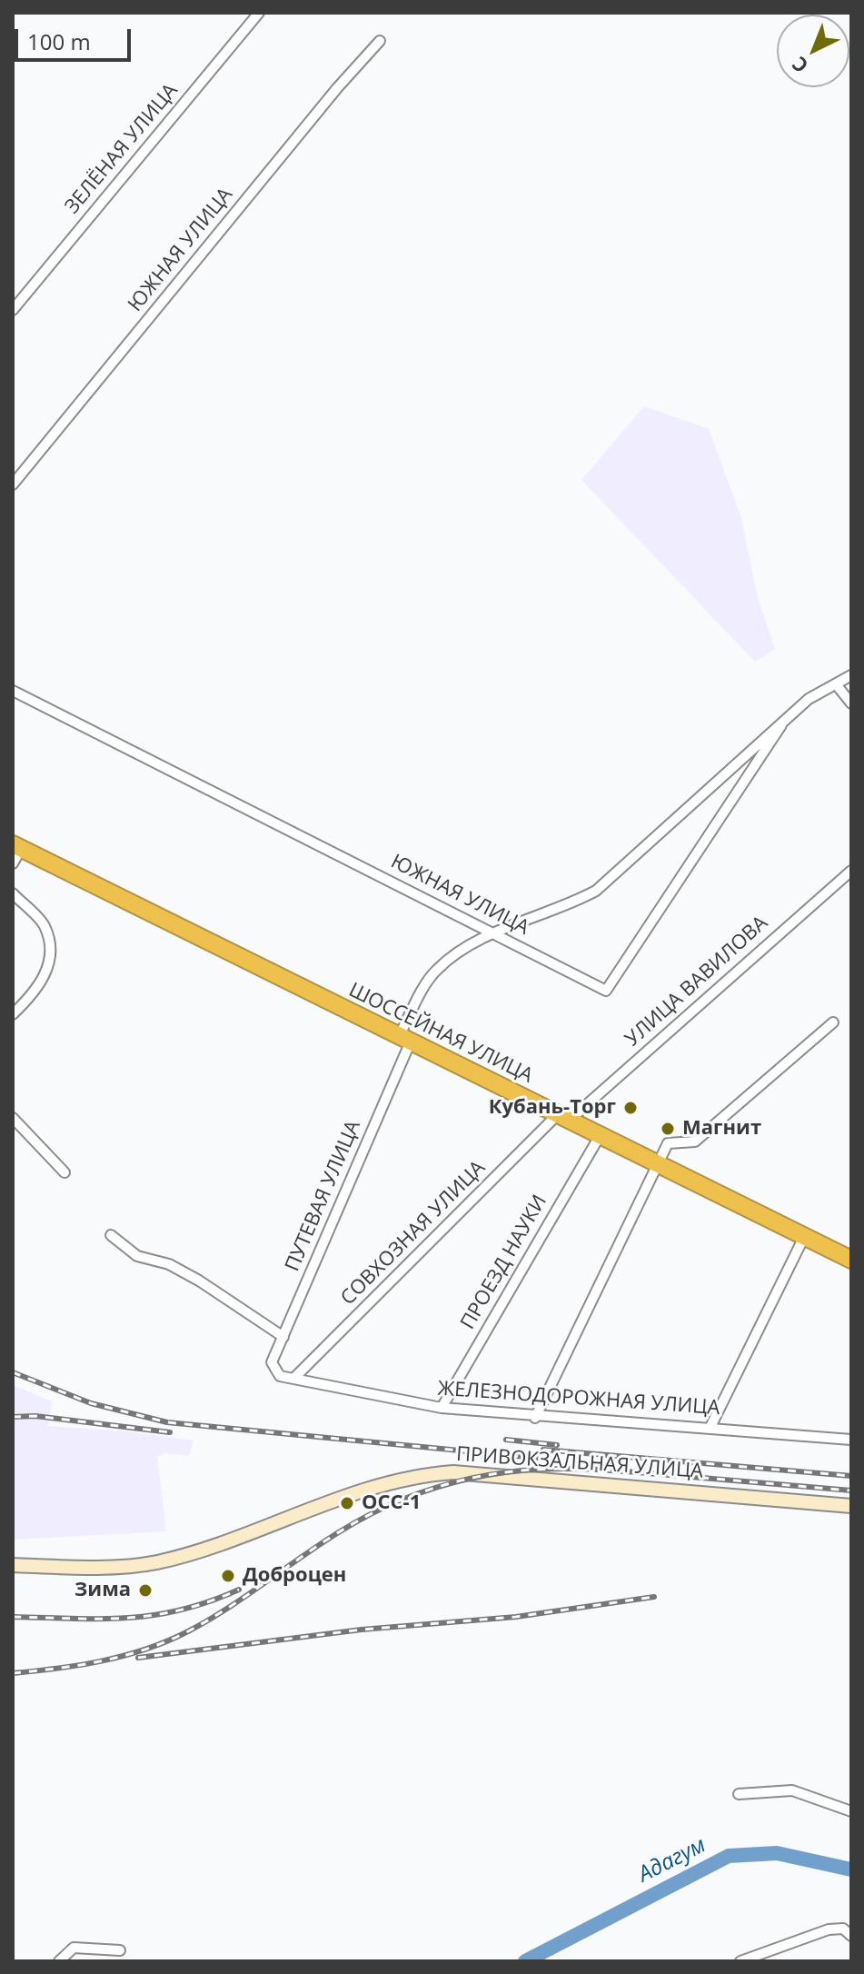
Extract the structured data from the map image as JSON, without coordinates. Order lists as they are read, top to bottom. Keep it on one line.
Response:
{"streets":{"highway":["ШОССЕЙНАЯ УЛИЦА"],"main road":["ПРИВОКЗАЛЬНАЯ УЛИЦА"],"street":["ЗЕЛЁНАЯ УЛИЦА","ЮЖНАЯ УЛИЦА","УЛИЦА ВАВИЛОВА","ПУТЕВАЯ УЛИЦА","СОВХОЗНАЯ УЛИЦА","ПРОЕЗД НАУКИ","ЖЕЛЕЗНОДОРОЖНАЯ УЛИЦА"]},"crossings":[["ЮЖНАЯ УЛИЦА","ПУТЕВАЯ УЛИЦА"],["УЛИЦА ВАВИЛОВА","ШОССЕЙНАЯ УЛИЦА"],["УЛИЦА ВАВИЛОВА","СОВХОЗНАЯ УЛИЦА"],["ШОССЕЙНАЯ УЛИЦА","ПУТЕВАЯ УЛИЦА"],["ШОССЕЙНАЯ УЛИЦА","СОВХОЗНАЯ УЛИЦА"],["ШОССЕЙНАЯ УЛИЦА","ПРОЕЗД НАУКИ"],["ПУТЕВАЯ УЛИЦА","ЖЕЛЕЗНОДОРОЖНАЯ УЛИЦА"],["СОВХОЗНАЯ УЛИЦА","ЖЕЛЕЗНОДОРОЖНАЯ УЛИЦА"],["ПРОЕЗД НАУКИ","ЖЕЛЕЗНОДОРОЖНАЯ УЛИЦА"]],"water":["Адагум"],"places":["Кубань-Торг","Магнит","ОСС-1","Доброцен","Зима"],"scale_bar":"100 m","north":"bottom left"}
